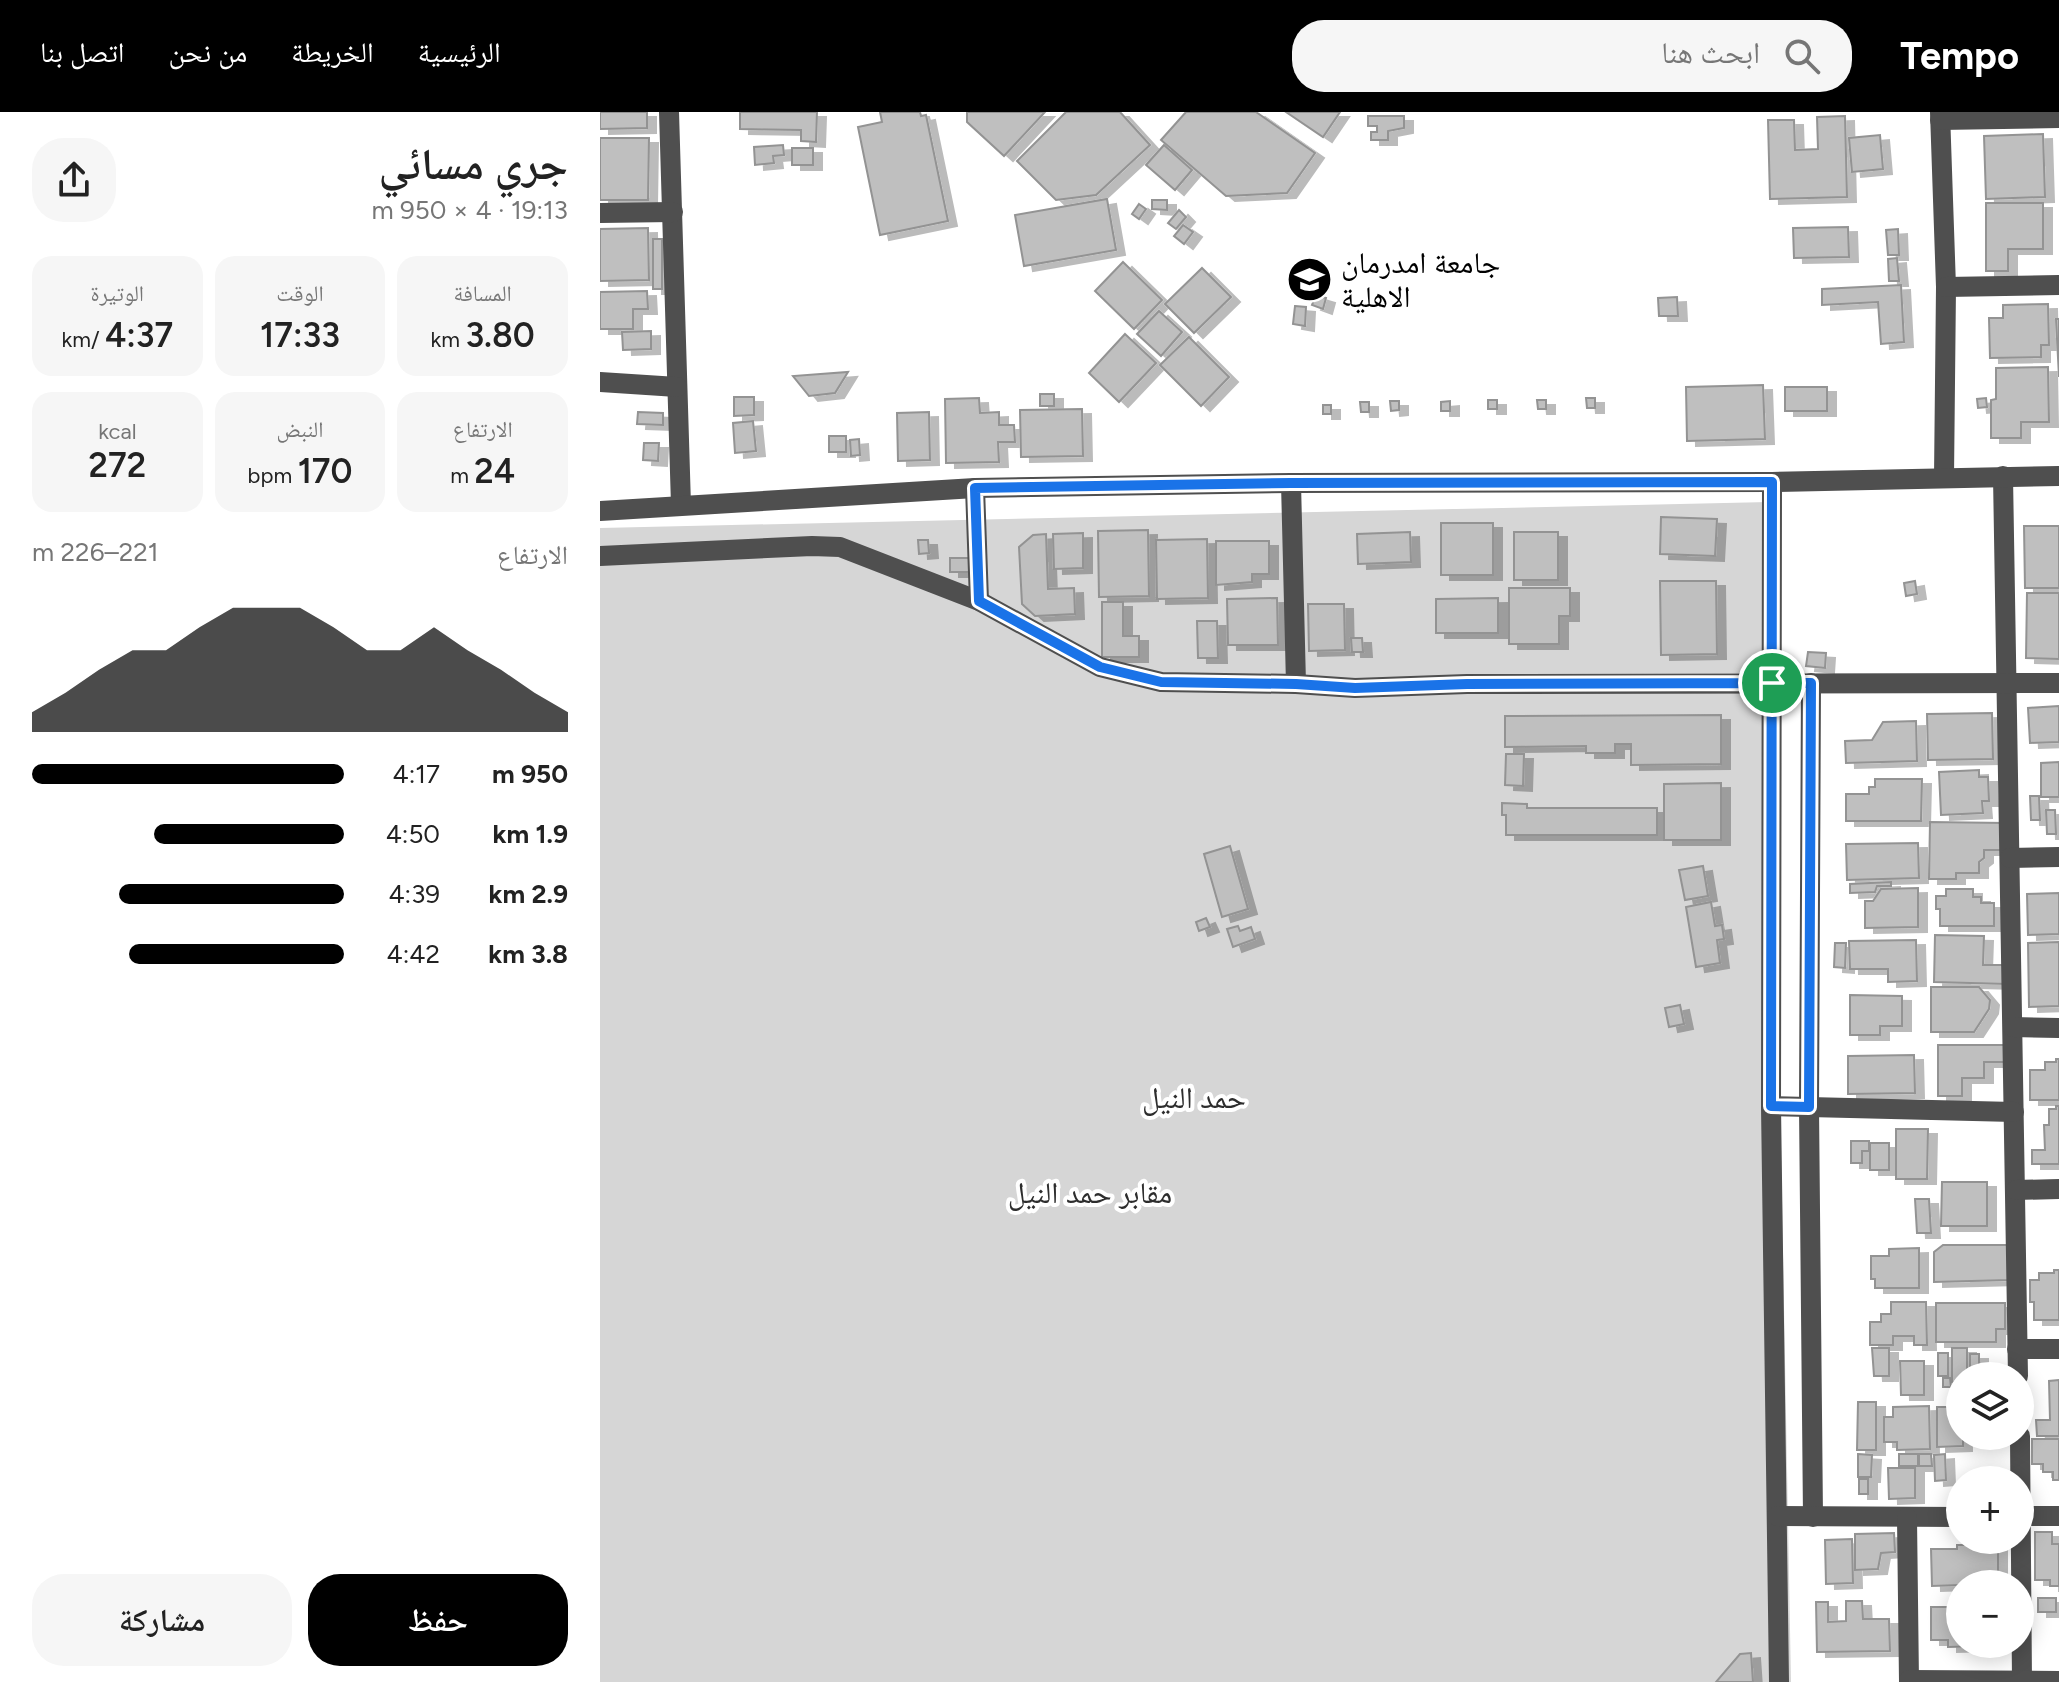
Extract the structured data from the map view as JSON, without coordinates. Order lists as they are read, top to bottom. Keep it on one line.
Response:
{"parks":["حمد النيل","مقابر حمد النيل"],"places":{"school or university":["جامعة امدرمان الاهلية"]},"page":{"header":"Tempo","search":"ابحث هنا","nav":["الرئيسية","الخريطة","من نحن","اتصل بنا"],"heading":["جري مسائي","19:13 · 4 × 950 m"],"stats":[["المسافة","3.80 km"],["الوقت","17:33"],["الوتيرة","4:37 /km"],["الارتفاع","24 m"],["النبض","170 bpm"],["kcal","272"]],"chart":["الارتفاع","221–226 m"],"list":[{"name":"950 m","note":"4:17"},{"name":"1.9 km","note":"4:50"},{"name":"2.9 km","note":"4:39"},{"name":"3.8 km","note":"4:42"}],"map_buttons":["+","−"],"buttons":["حفظ","مشاركة"]}}
